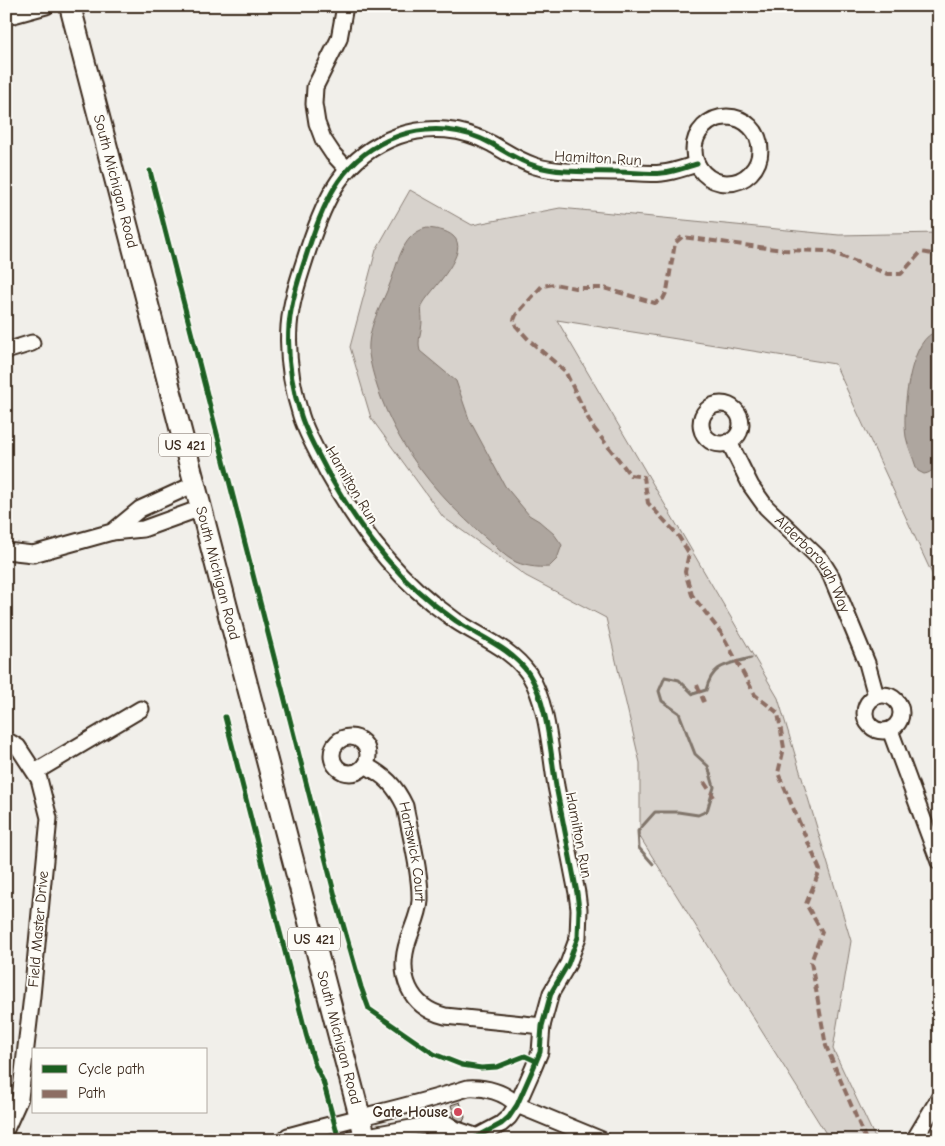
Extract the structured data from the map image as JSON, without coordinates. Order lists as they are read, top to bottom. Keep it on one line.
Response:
{"streets":{"main road":["South Michigan Road","US 421"],"street":["Hamilton Run","Alderborough Way","Hartswick Court","Field Master Drive"]},"crossings":[["Hamilton Run","Hartswick Court"]],"places":["Gate House"],"legend":["Cycle path","Path"]}
